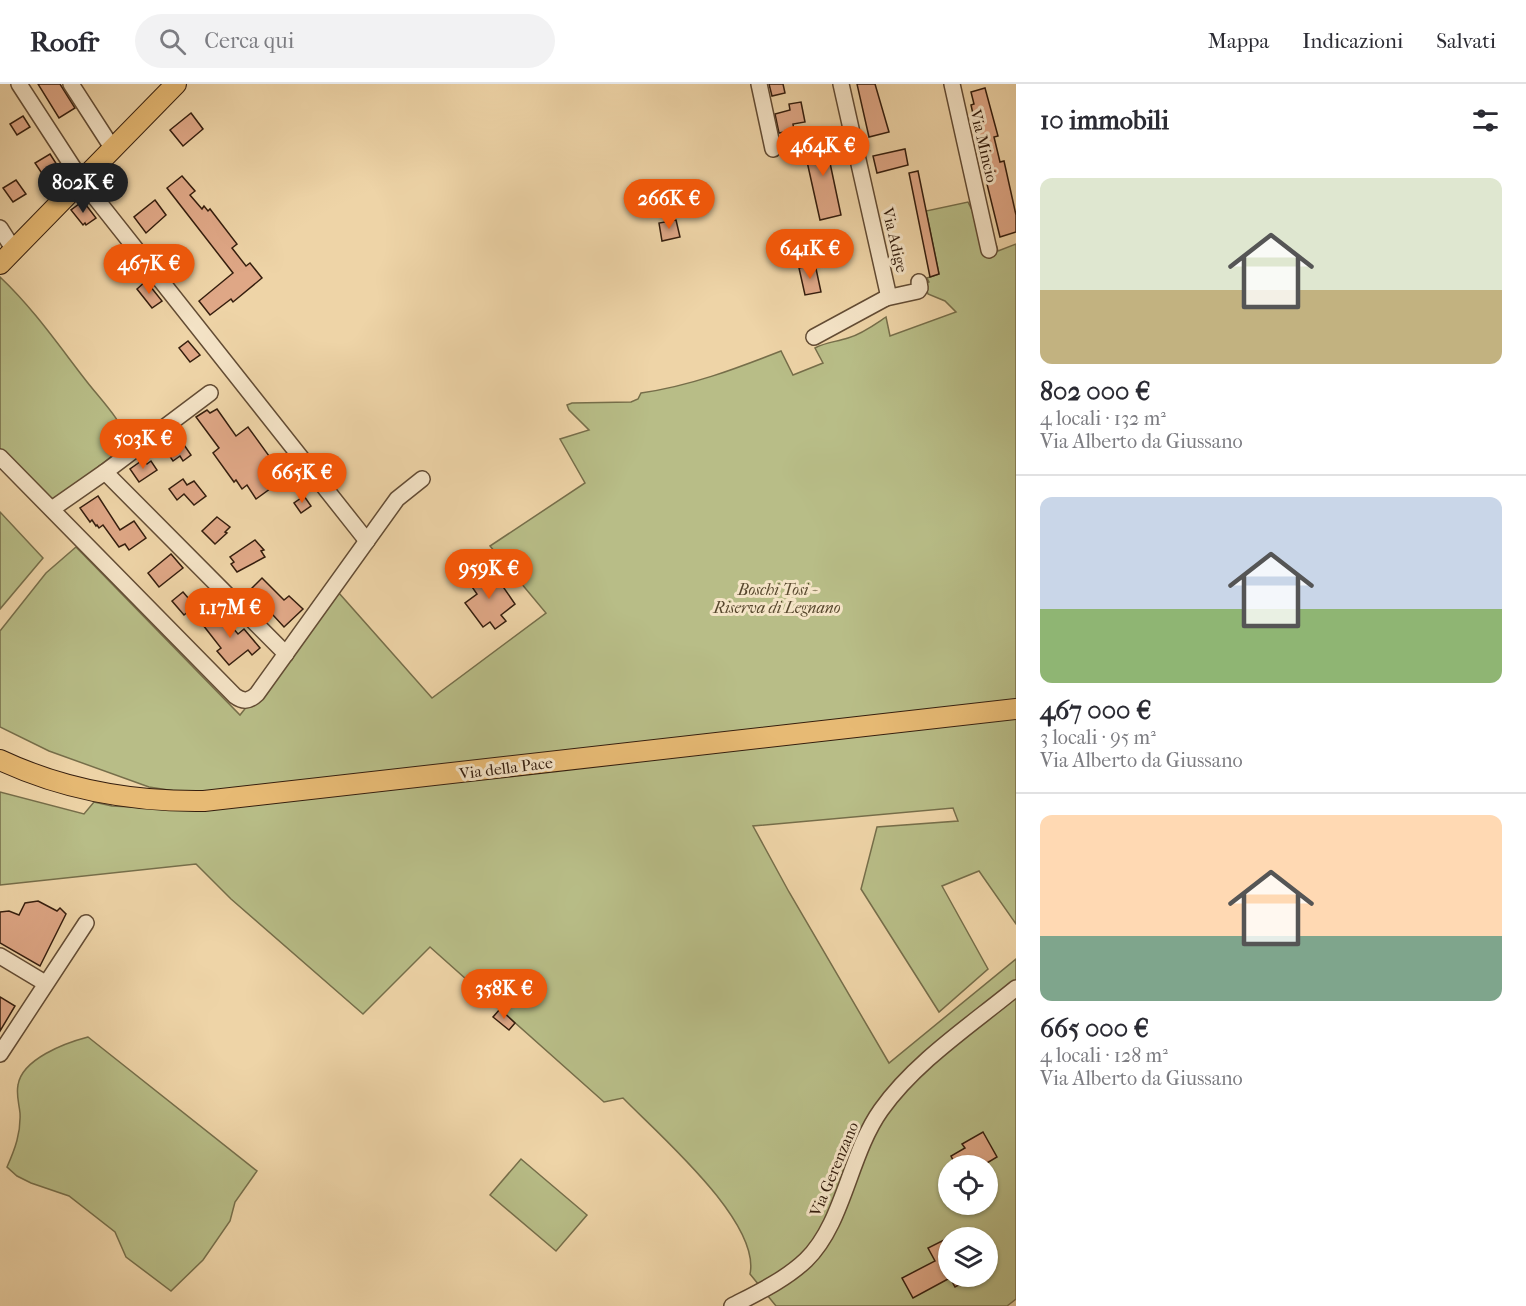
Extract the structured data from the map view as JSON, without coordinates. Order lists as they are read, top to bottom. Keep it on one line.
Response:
{"streets":{"main road":["Via della Pace"],"street":["Via Mincio","Via Adige","Via Gerenzano"]},"parks":["Boschi Tosi - Riserva di Legnano"],"page":{"header":"Roofr","search":"Cerca qui","nav":["Mappa","Indicazioni","Salvati"],"heading":"10 immobili","price":["464K €","802K €","266K €","641K €","467K €","503K €","665K €","959K €","1.17M €","358K €"],"list":[{"name":"802 000 €","note":"4 locali · 132 m² · Via Alberto da Giussano"},{"name":"467 000 €","note":"3 locali · 95 m² · Via Alberto da Giussano"},{"name":"665 000 €","note":"4 locali · 128 m² · Via Alberto da Giussano"}]}}
